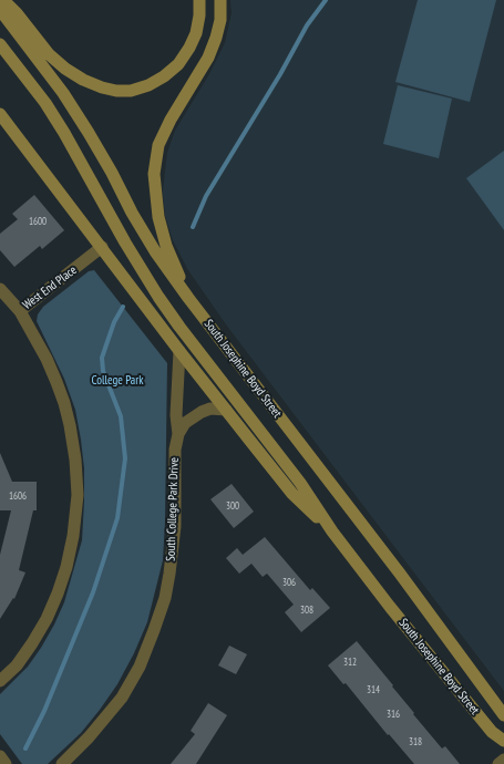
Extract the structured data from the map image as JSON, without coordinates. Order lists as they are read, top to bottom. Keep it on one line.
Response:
{"streets":{"main road":["South Josephine Boyd Street"],"street":["West End Place","South College Park Drive"]},"parks":["College Park"],"house_numbers":["1600","1606","300","306","308","312","314","316","318"]}
